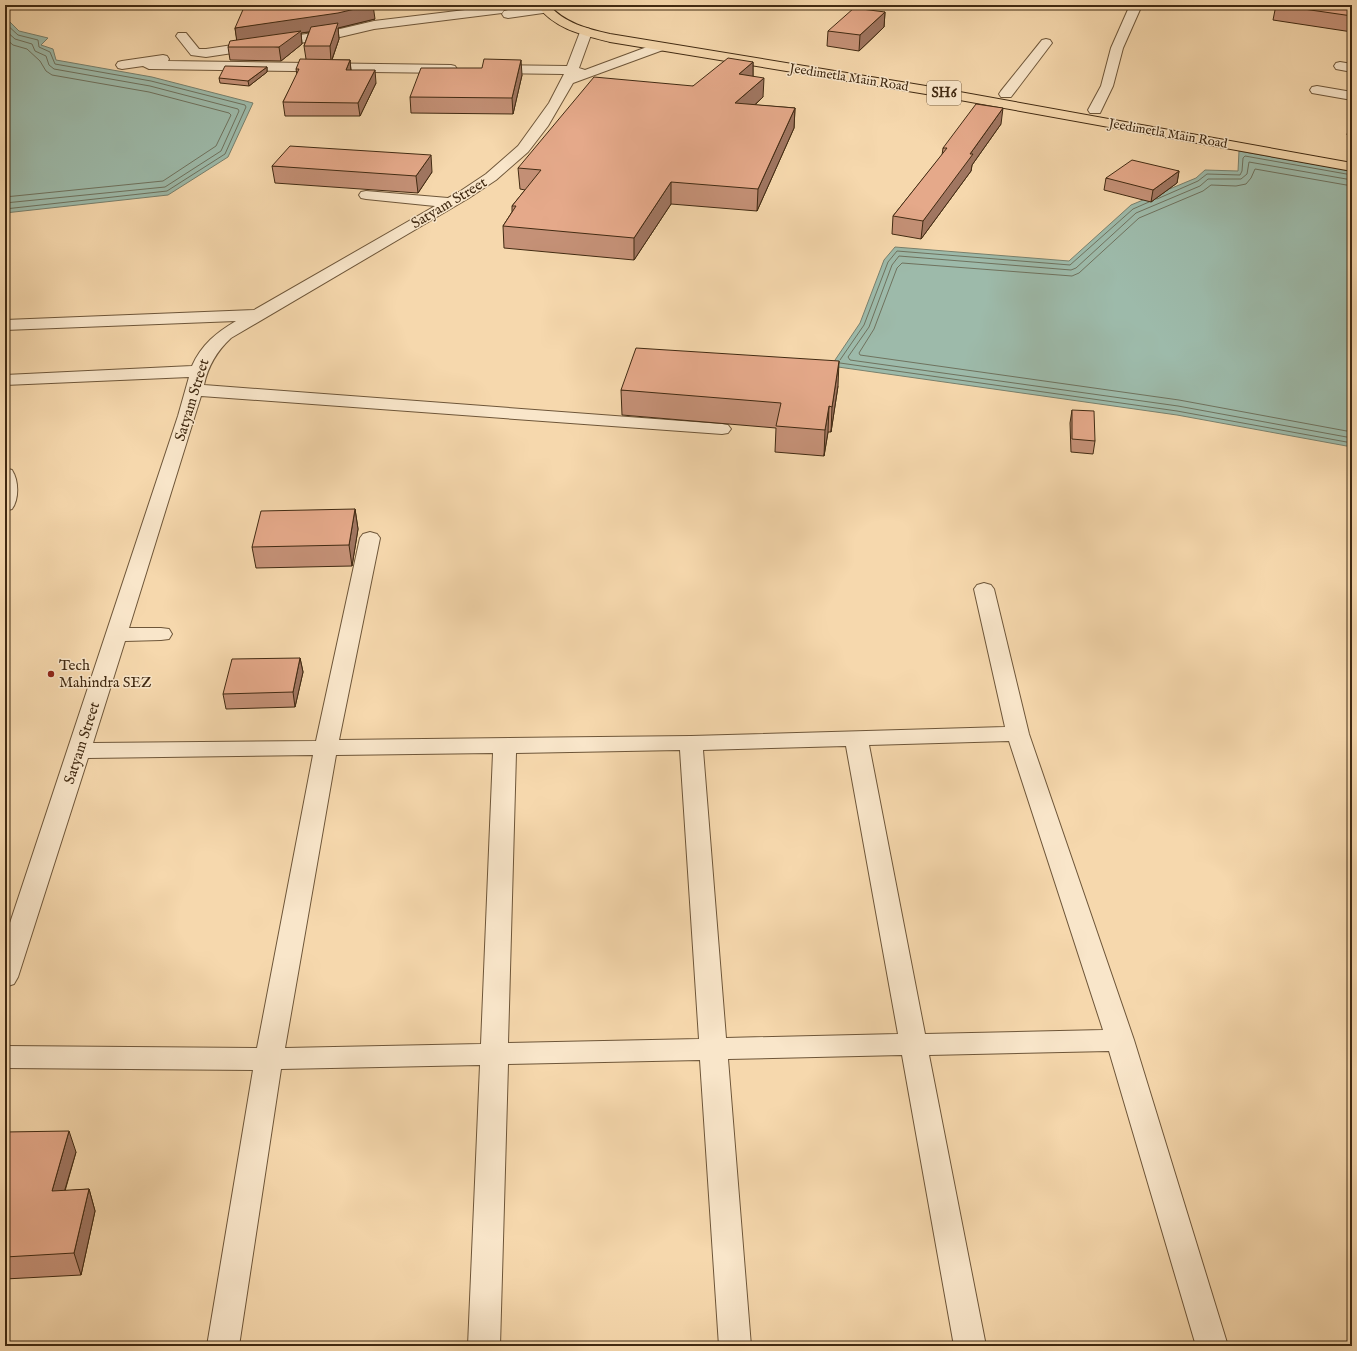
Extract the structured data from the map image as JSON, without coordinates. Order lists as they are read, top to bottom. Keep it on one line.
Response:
{"streets":{"main road":["Jeedimetla Main Road","SH6"],"street":["Satyam Street"]},"crossings":[["Jeedimetla Main Road","Satyam Street"]],"places":["Tech Mahindra SEZ"]}
